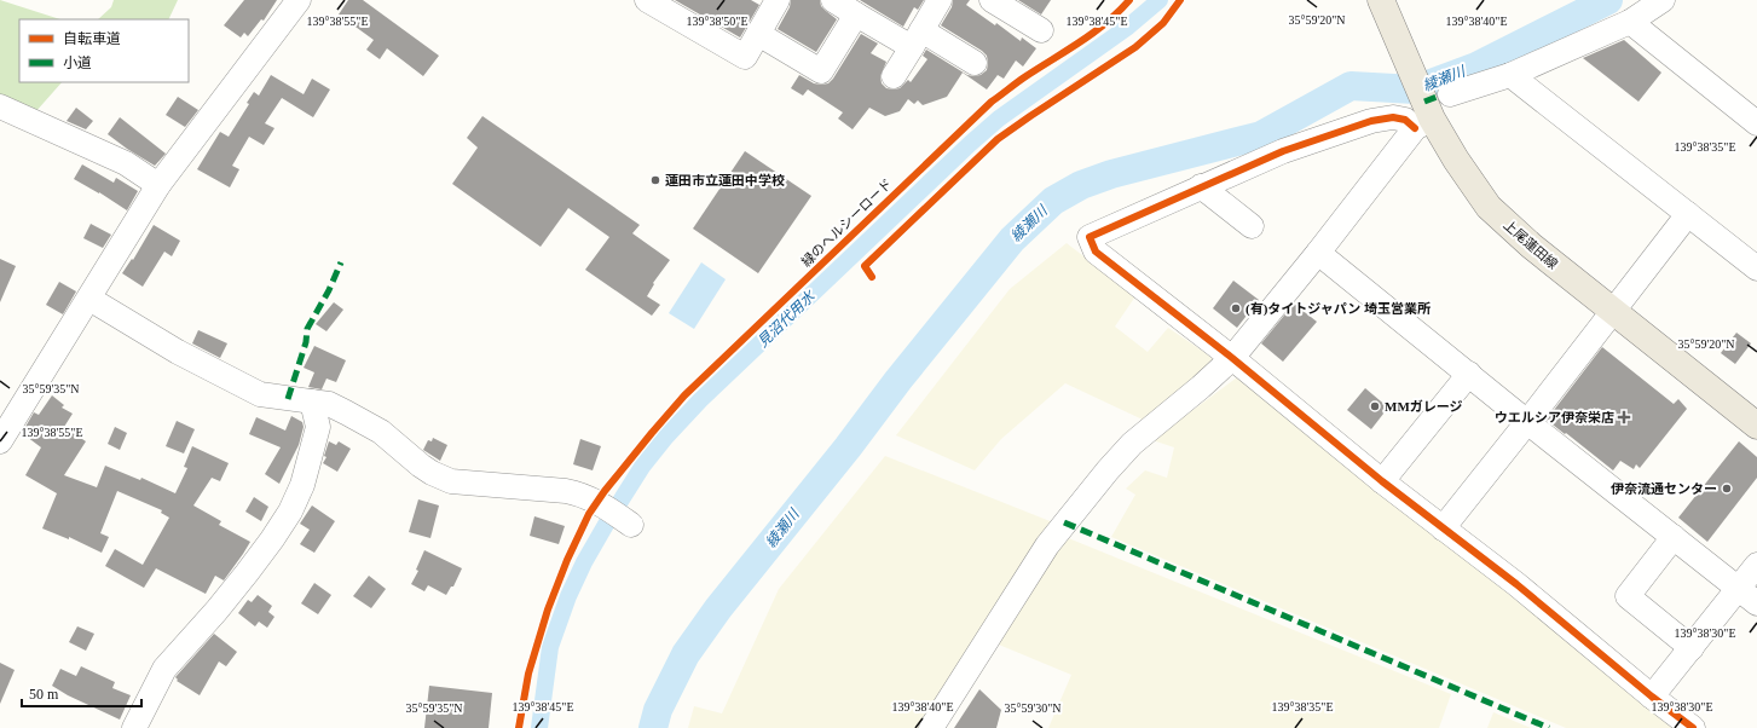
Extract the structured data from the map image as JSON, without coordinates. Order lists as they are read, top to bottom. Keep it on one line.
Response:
{"streets":{"main road":["上尾蓮田線"],"cycle path":["緑のヘルシーロード"]},"water":["綾瀬川","見沼代用水"],"places":{"other":["蓮田市立蓮田中学校","(有)タイトジャパン 埼玉営業所","MMガレージ","伊奈流通センター"],"health":["ウエルシア伊奈栄店"]},"legend":["自転車道","小道"],"scale_bar":"50 m","coordinates":["35°59'20\"N","139°38'55\"E","139°38'50\"E","139°38'45\"E","139°38'40\"E","139°38'35\"E","35°59'35\"N","139°38'30\"E","35°59'30\"N"]}
